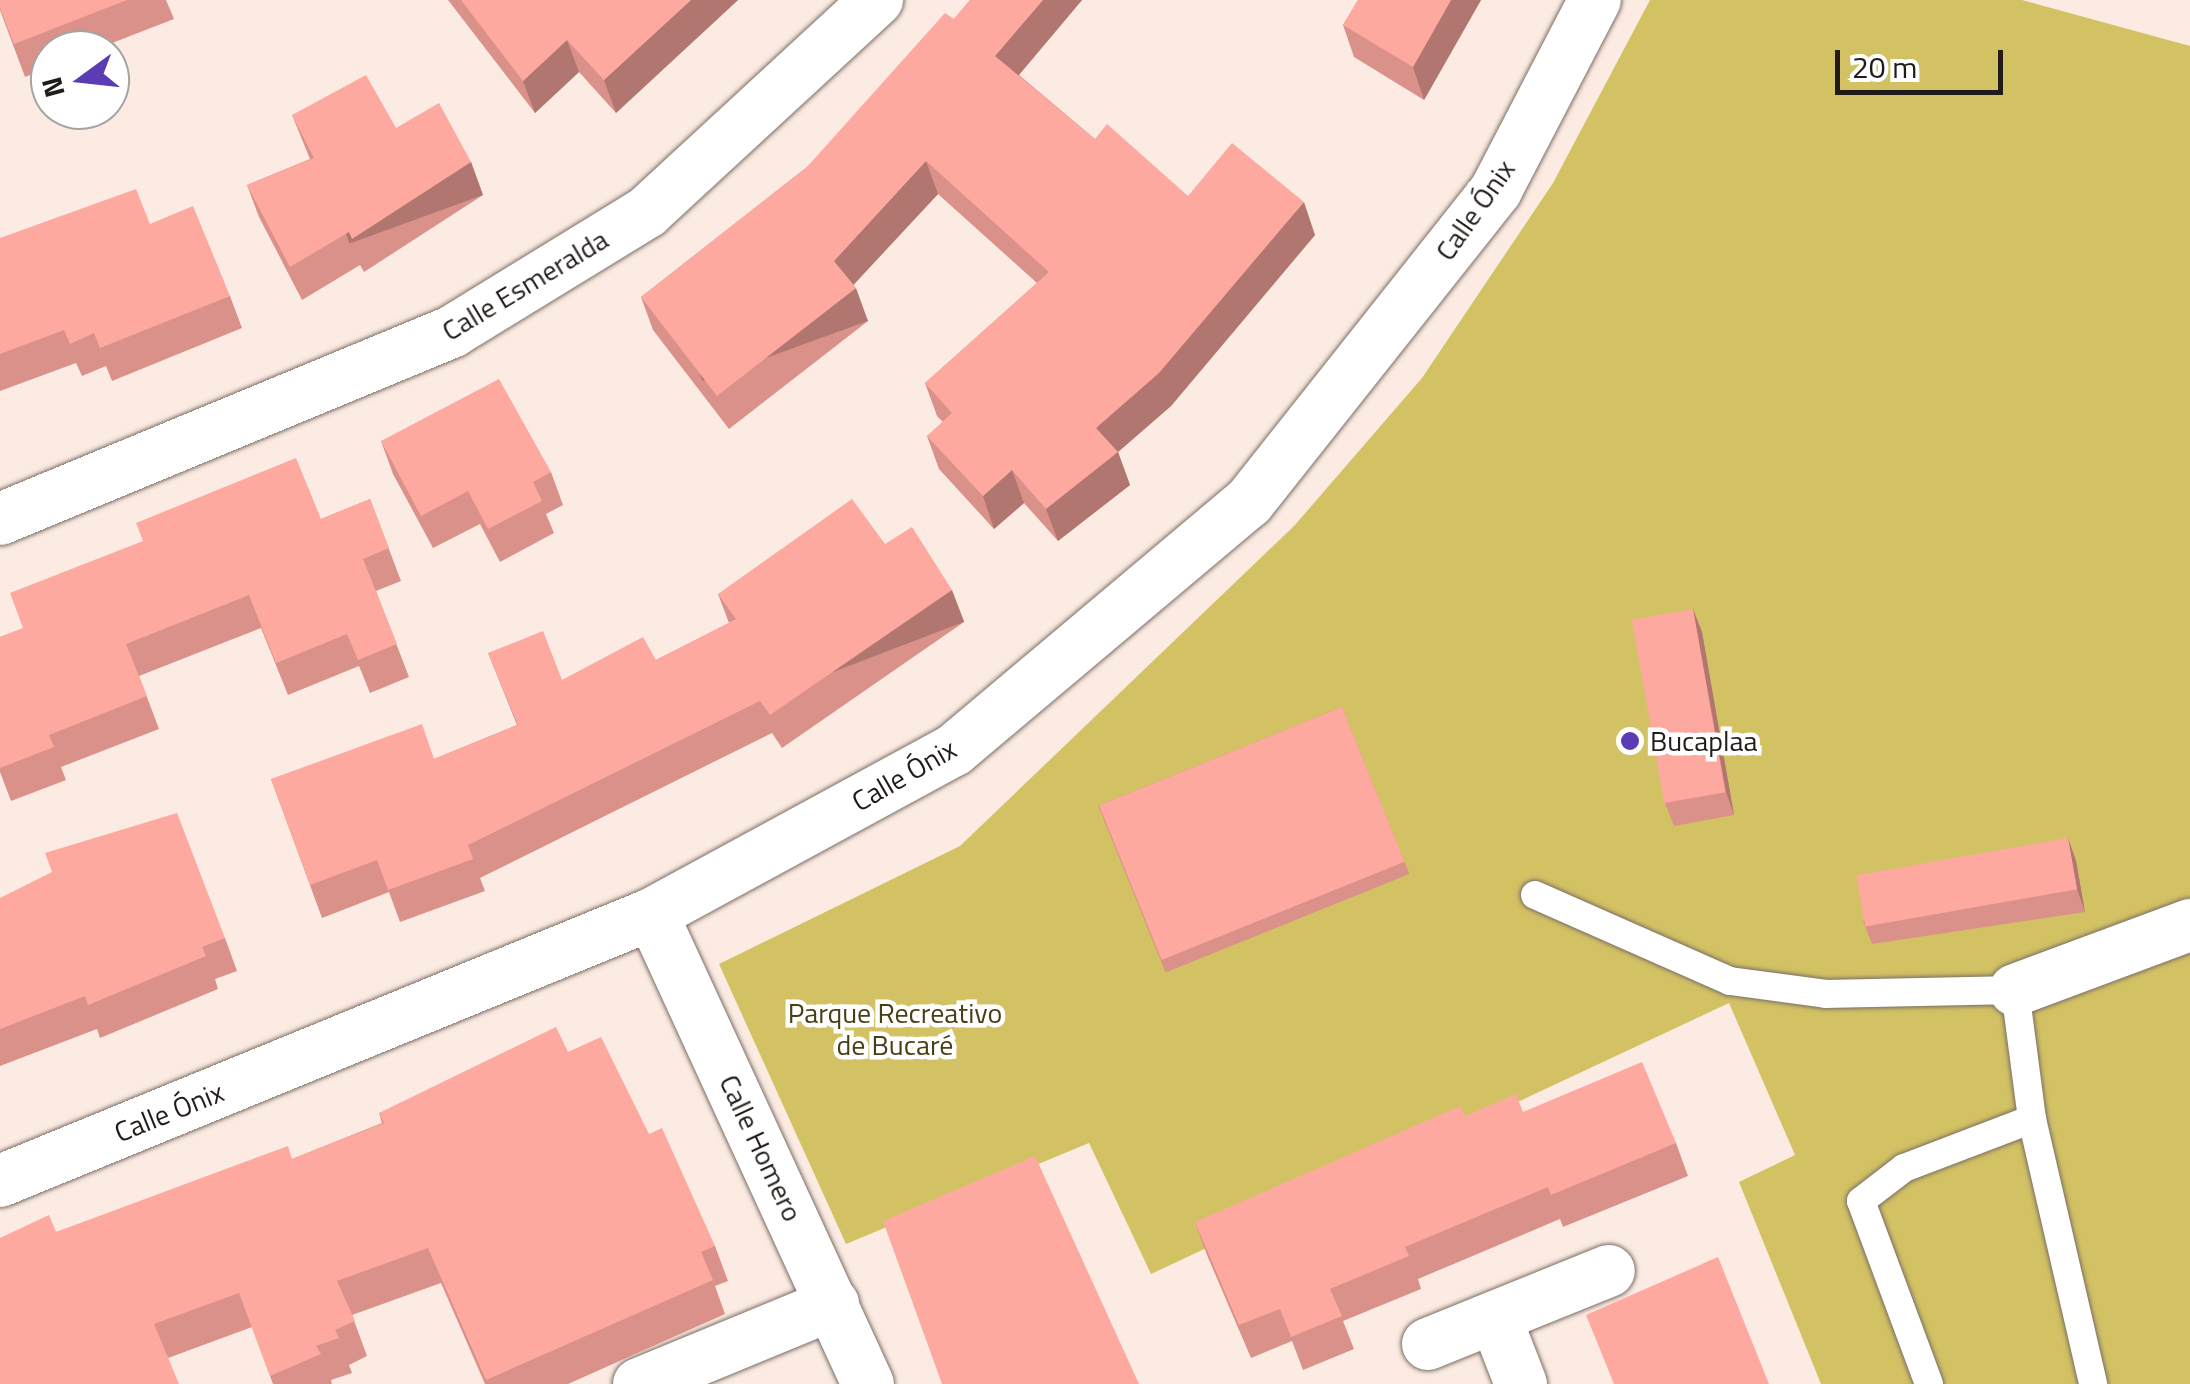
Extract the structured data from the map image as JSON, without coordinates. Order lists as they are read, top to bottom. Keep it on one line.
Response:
{"streets":{"street":["Calle Ónix","Calle Esmeralda","Calle Homero"]},"crossings":[["Calle Ónix","Calle Homero"]],"parks":["Parque Recreativo de Bucaré"],"places":["Bucaplaa"],"scale_bar":"20 m","north":"left"}
